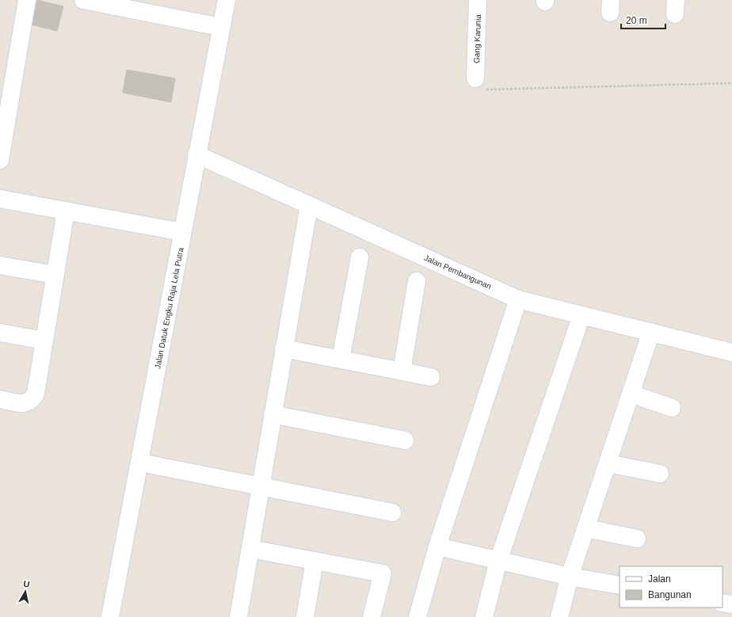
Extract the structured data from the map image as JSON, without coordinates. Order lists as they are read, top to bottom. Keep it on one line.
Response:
{"streets":{"street":["Gang Karunia","Jalan Pembangunan","Jalan Datuk Engku Raja Lela Putra"]},"crossings":[["Jalan Pembangunan","Jalan Datuk Engku Raja Lela Putra"]],"legend":["Jalan","Bangunan"],"scale_bar":"20 m","north":"top"}
